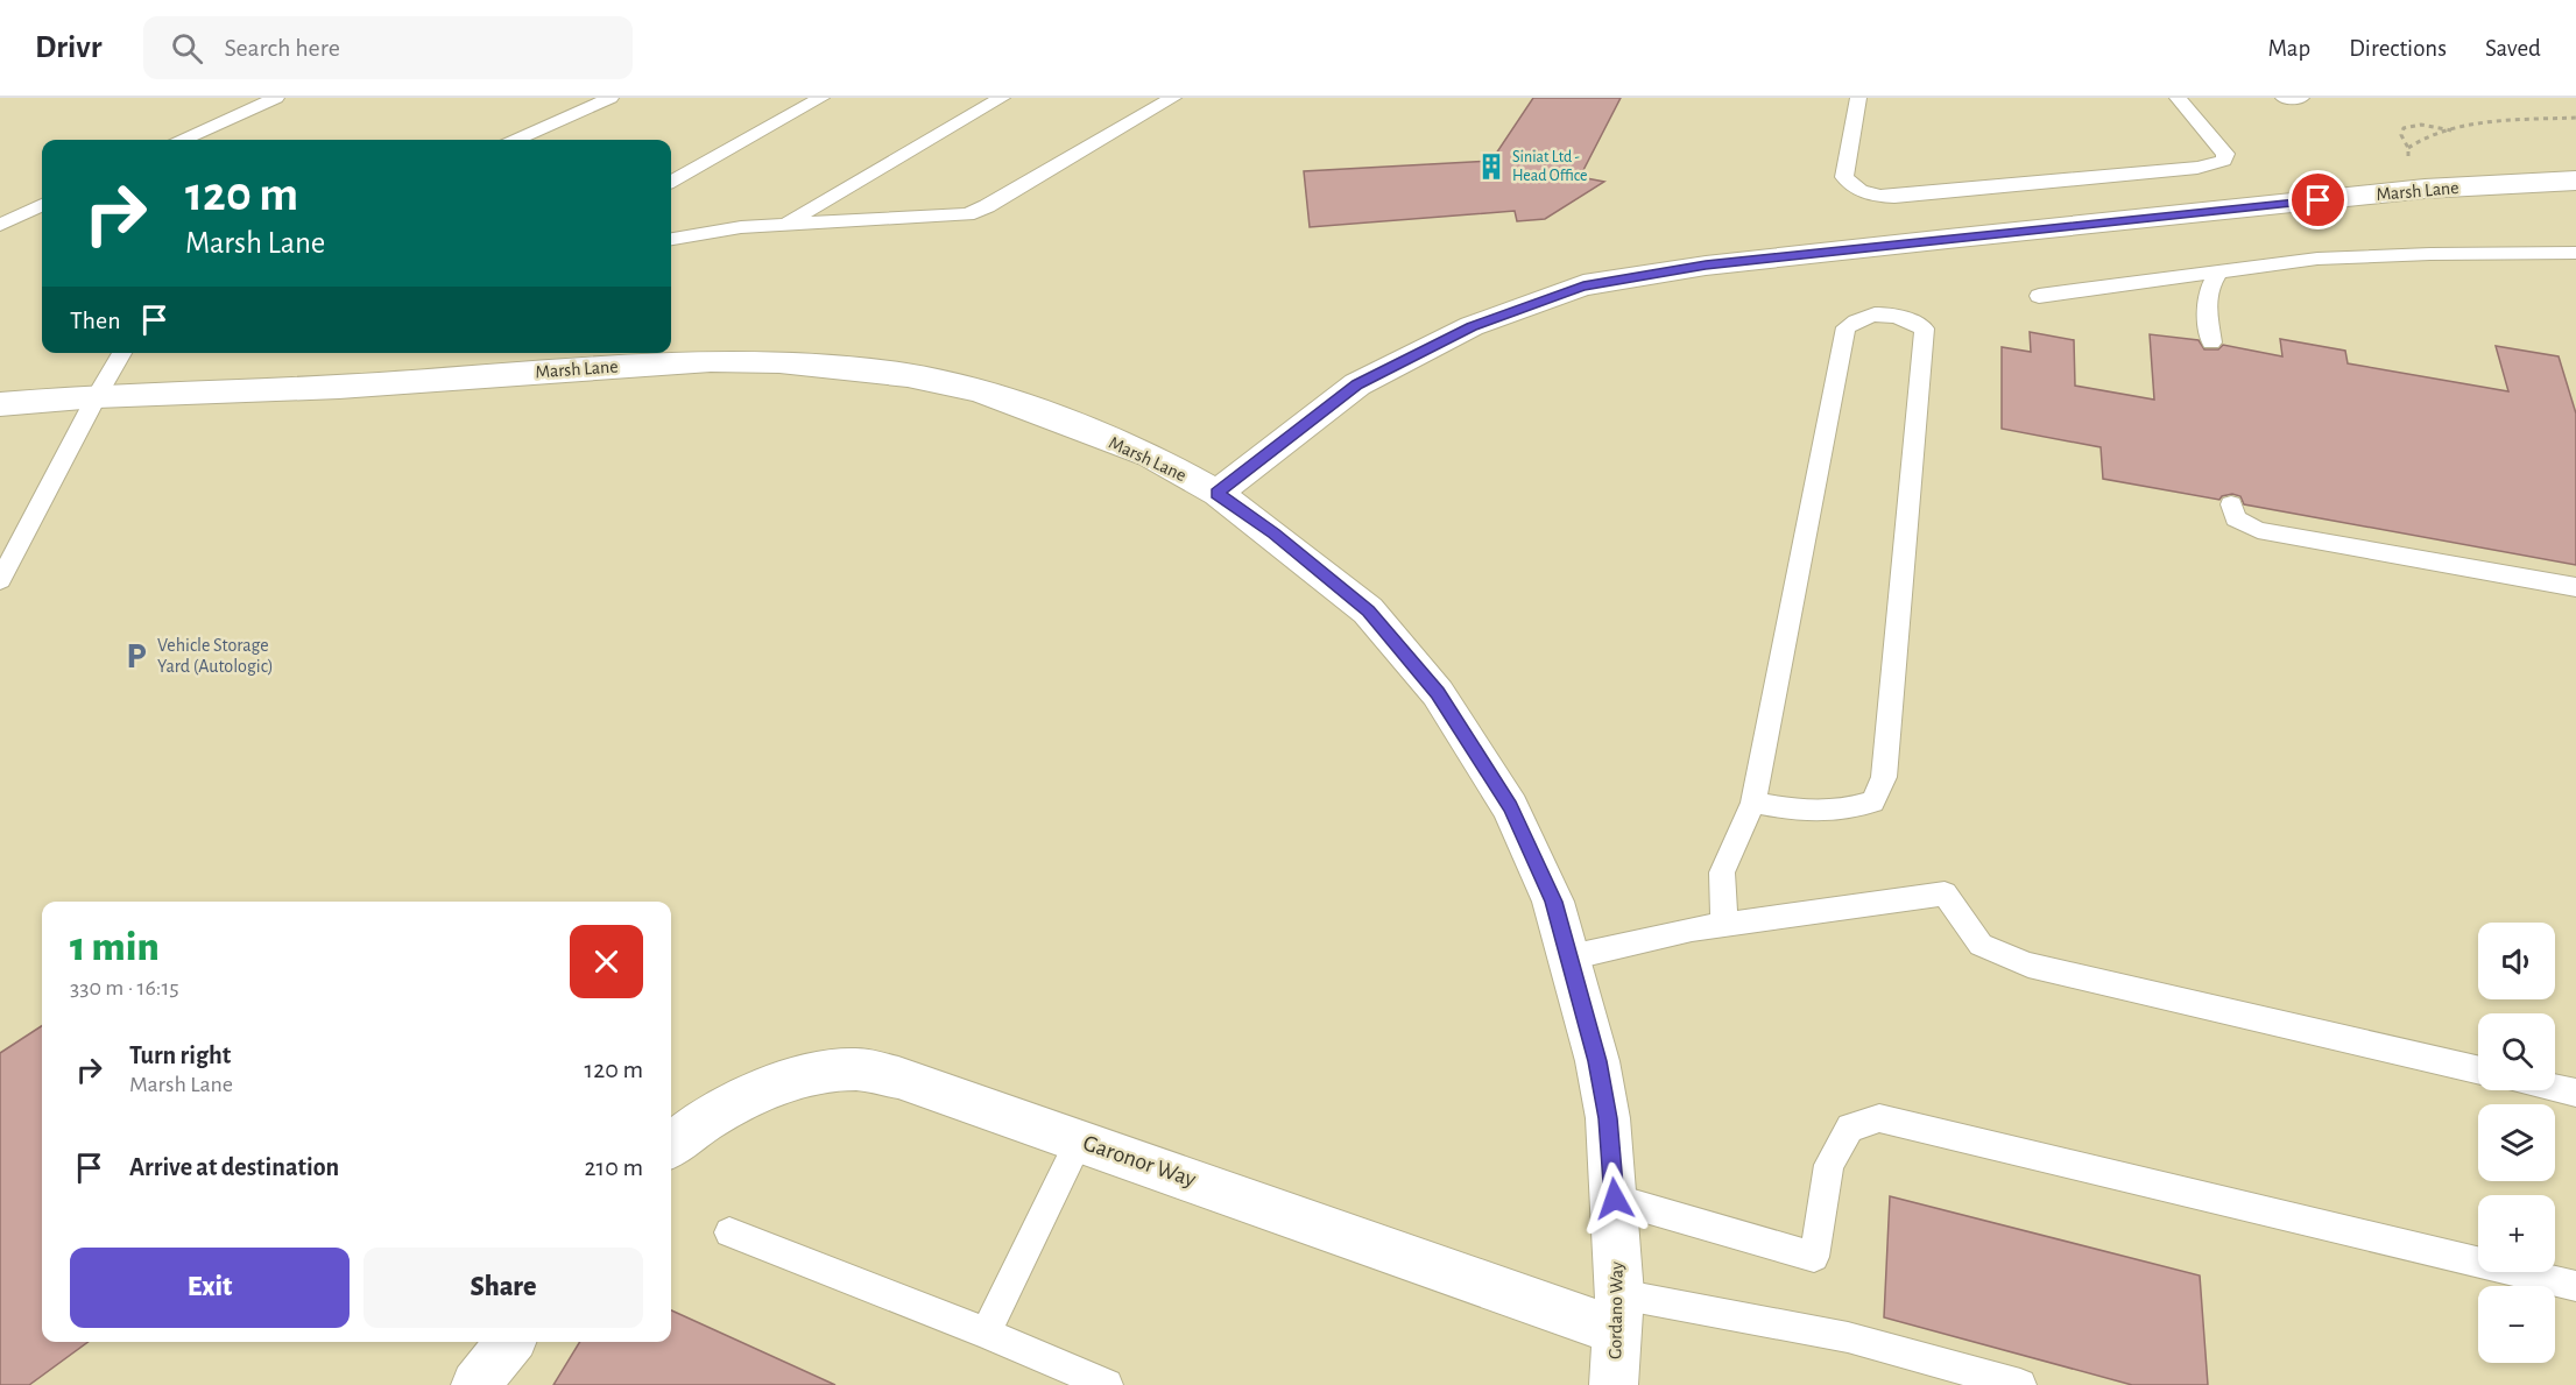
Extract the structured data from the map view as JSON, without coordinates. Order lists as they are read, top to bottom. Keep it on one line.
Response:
{"streets":{"street":["Marsh Lane","Garonor Way","Gordano Way"]},"crossings":[["Marsh Lane","Gordano Way"],["Garonor Way","Gordano Way"]],"places":{"building":["Siniat Ltd - Head Office"],"parking":["Vehicle Storage Yard (Autologic)"]},"page":{"header":"Drivr","search":"Search here","nav":["Map","Directions","Saved"],"turn":["120 m","Marsh Lane"],"then":"Then","heading":["1 min","330 m · 16:15"],"map_buttons":["+","−"],"list":[{"name":"Turn right","note":"Marsh Lane","value":"120 m"},{"name":"Arrive at destination","value":"210 m"}],"buttons":["Exit","Share"]}}
